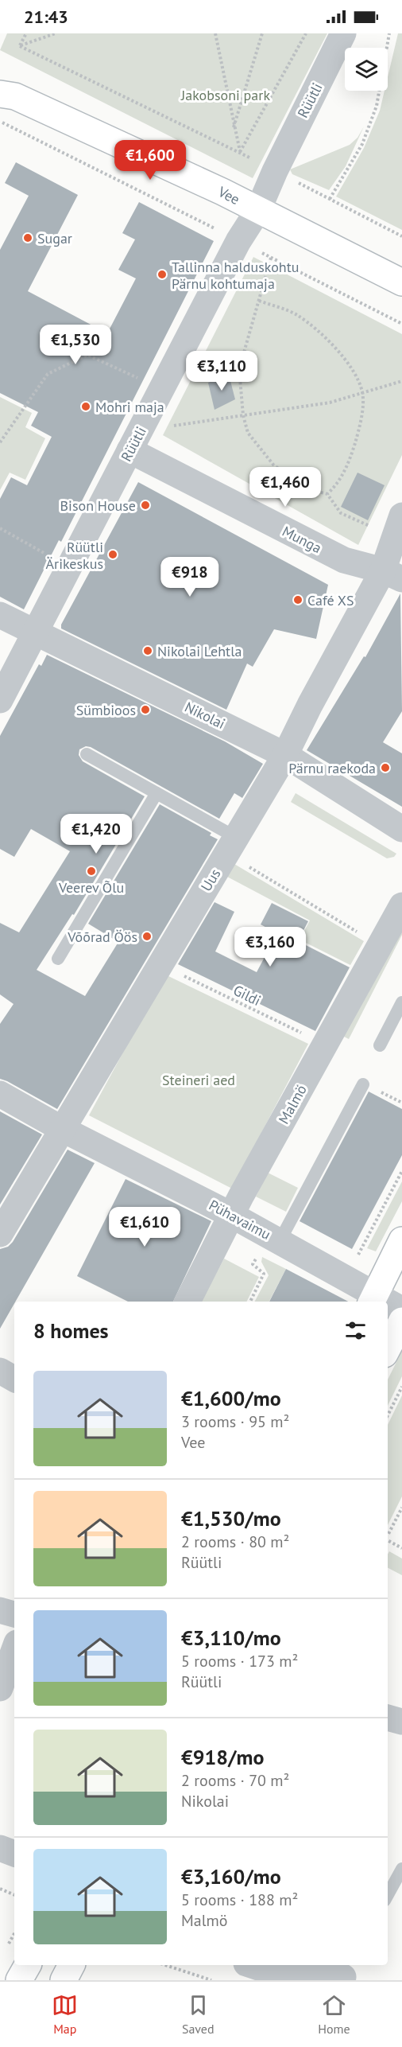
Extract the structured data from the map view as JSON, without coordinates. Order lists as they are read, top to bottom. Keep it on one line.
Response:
{"streets":{"street":["Rüütli","Vee","Munga","Nikolai","Uus","Malmö","Pühavaimu"],"path":["Gildi"]},"crossings":[["Rüütli","Vee"],["Rüütli","Munga"],["Rüütli","Nikolai"],["Munga","Uus"],["Nikolai","Uus"],["Uus","Gildi"],["Uus","Pühavaimu"],["Gildi","Malmö"],["Malmö","Pühavaimu"]],"parks":["Jakobsoni park","Steineri aed"],"places":["Sugar","Tallinna halduskohtu Pärnu kohtumaja","Mohri maja","Bison House","Rüütli Ärikeskus","Café XS","Nikolai Lehtla","Sümbioos","Pärnu raekoda","Veerev Õlu","Võõrad Öös"],"page":{"status":"21:43","price":["€1,600","€1,530","€3,110","€1,460","€918","€1,420","€3,160","€1,610"],"heading":"8 homes","list":[{"name":"€1,600/mo","note":"3 rooms · 95 m² · Vee"},{"name":"€1,530/mo","note":"2 rooms · 80 m² · Rüütli"},{"name":"€3,110/mo","note":"5 rooms · 173 m² · Rüütli"},{"name":"€918/mo","note":"2 rooms · 70 m² · Nikolai"},{"name":"€3,160/mo","note":"5 rooms · 188 m² · Malmö"}],"tabs":["Map","Saved","Home"]}}
